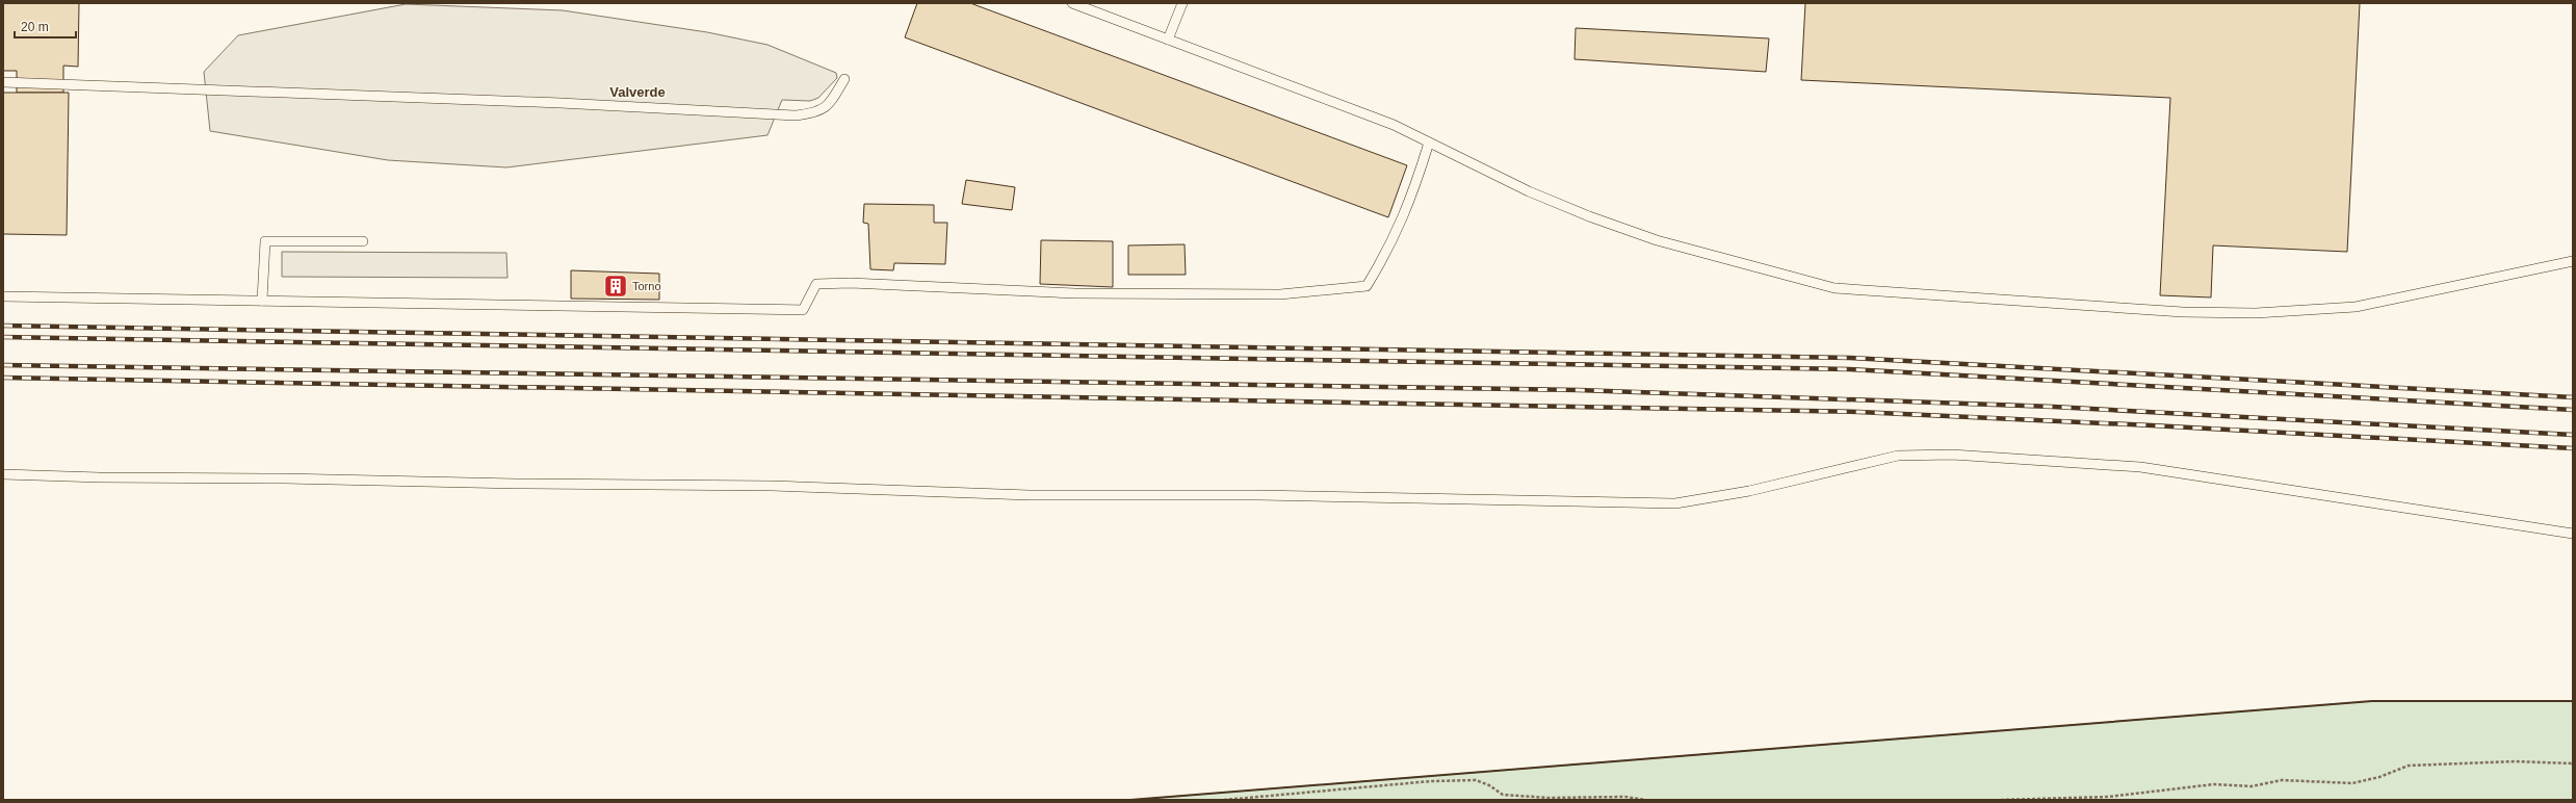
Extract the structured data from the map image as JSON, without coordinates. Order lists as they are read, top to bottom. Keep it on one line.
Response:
{"districts":["Valverde"],"places":{"building":["Torno"]},"scale_bar":"20 m"}
